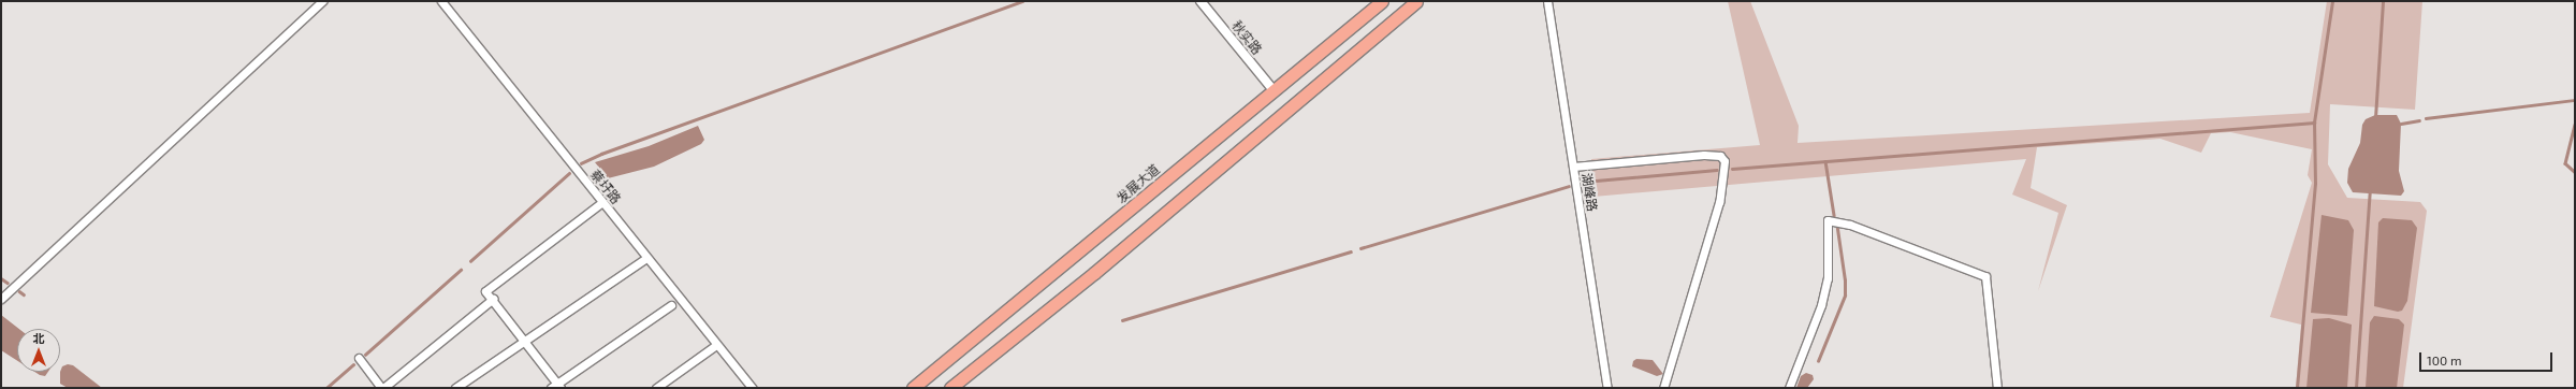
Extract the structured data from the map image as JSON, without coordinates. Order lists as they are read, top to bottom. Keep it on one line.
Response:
{"streets":{"main road":["发展大道"],"street":["秋实路","蔡圩路","湖峰路"]},"crossings":[["秋实路","发展大道"]],"scale_bar":"100 m","north":"top"}
